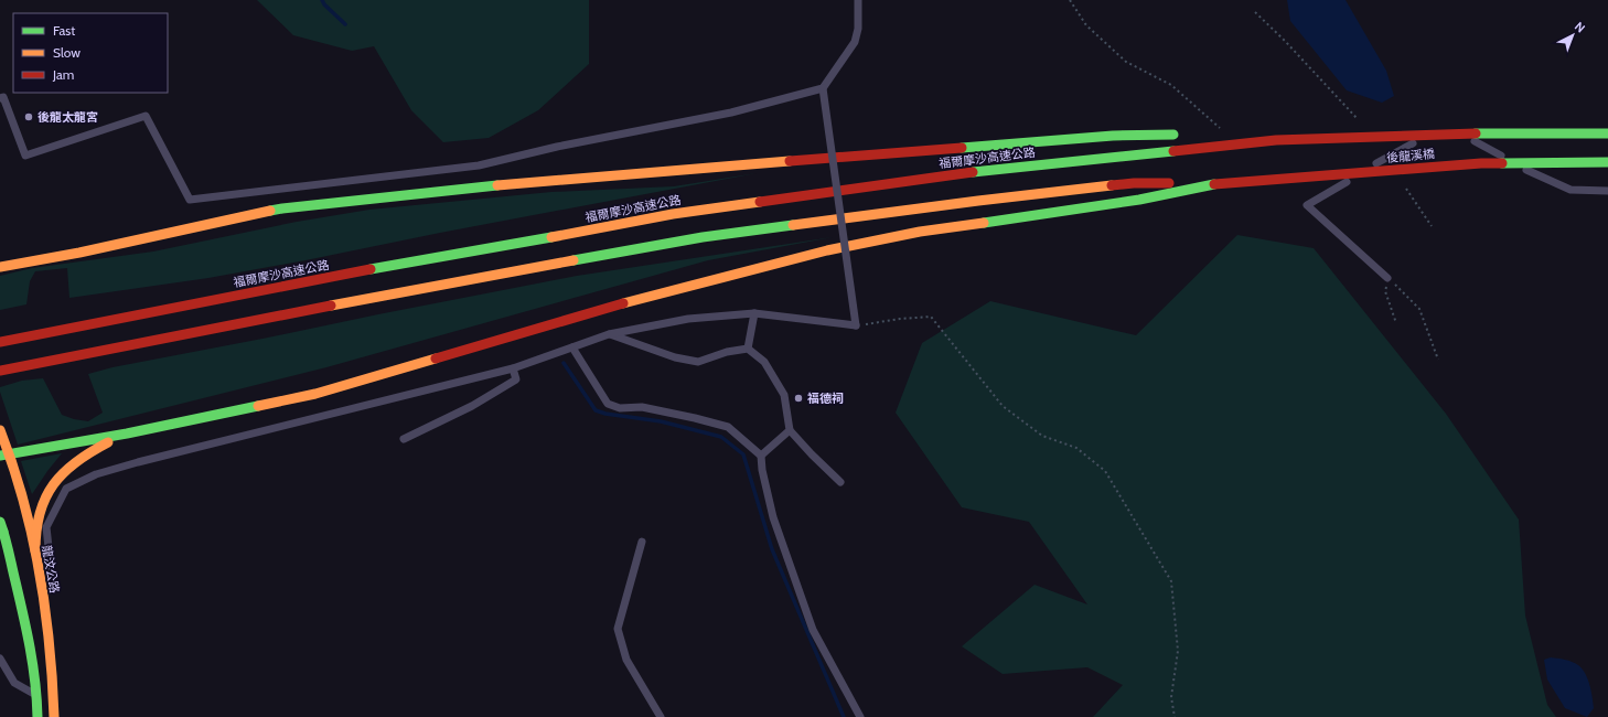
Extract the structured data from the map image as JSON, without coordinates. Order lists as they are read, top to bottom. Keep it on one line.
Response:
{"streets":{"main road":["後龍溪橋","福爾摩沙高速公路","龍汶公路"]},"crossings":[["後龍溪橋","福爾摩沙高速公路"]],"places":["後龍太龍宮","福德祠"],"legend":["Fast","Slow","Jam"],"north":"top right"}
